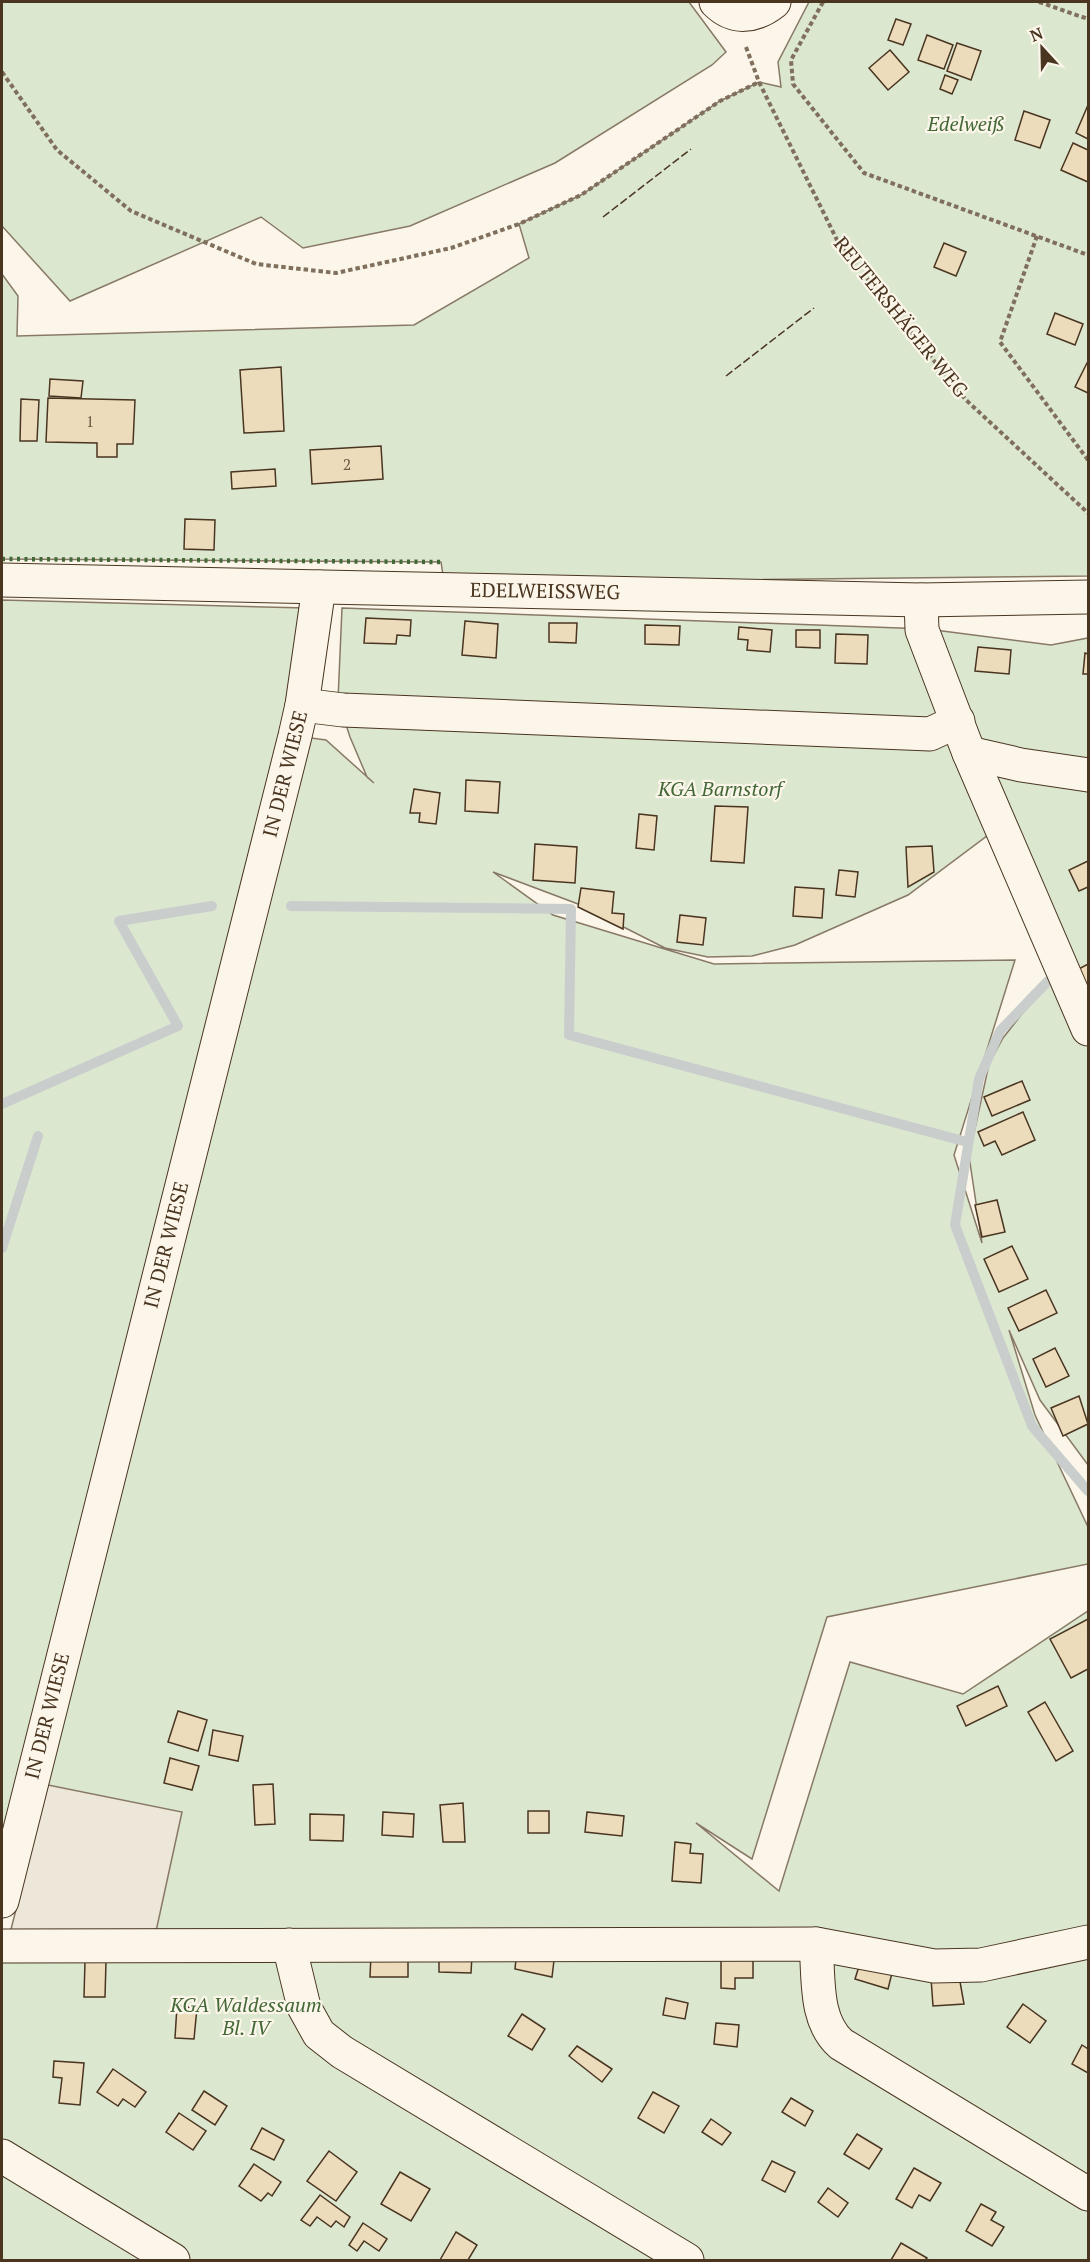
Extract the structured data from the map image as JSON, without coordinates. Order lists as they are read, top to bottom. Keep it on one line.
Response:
{"streets":{"street":["EDELWEISSWEG","IN DER WIESE"],"path":["REUTERSHÄGER WEG"]},"crossings":[["EDELWEISSWEG","IN DER WIESE"]],"parks":["Edelweiß","KGA Barnstorf","KGA Waldessaum Bl. IV"],"house_numbers":["1","2"],"north":"top"}
